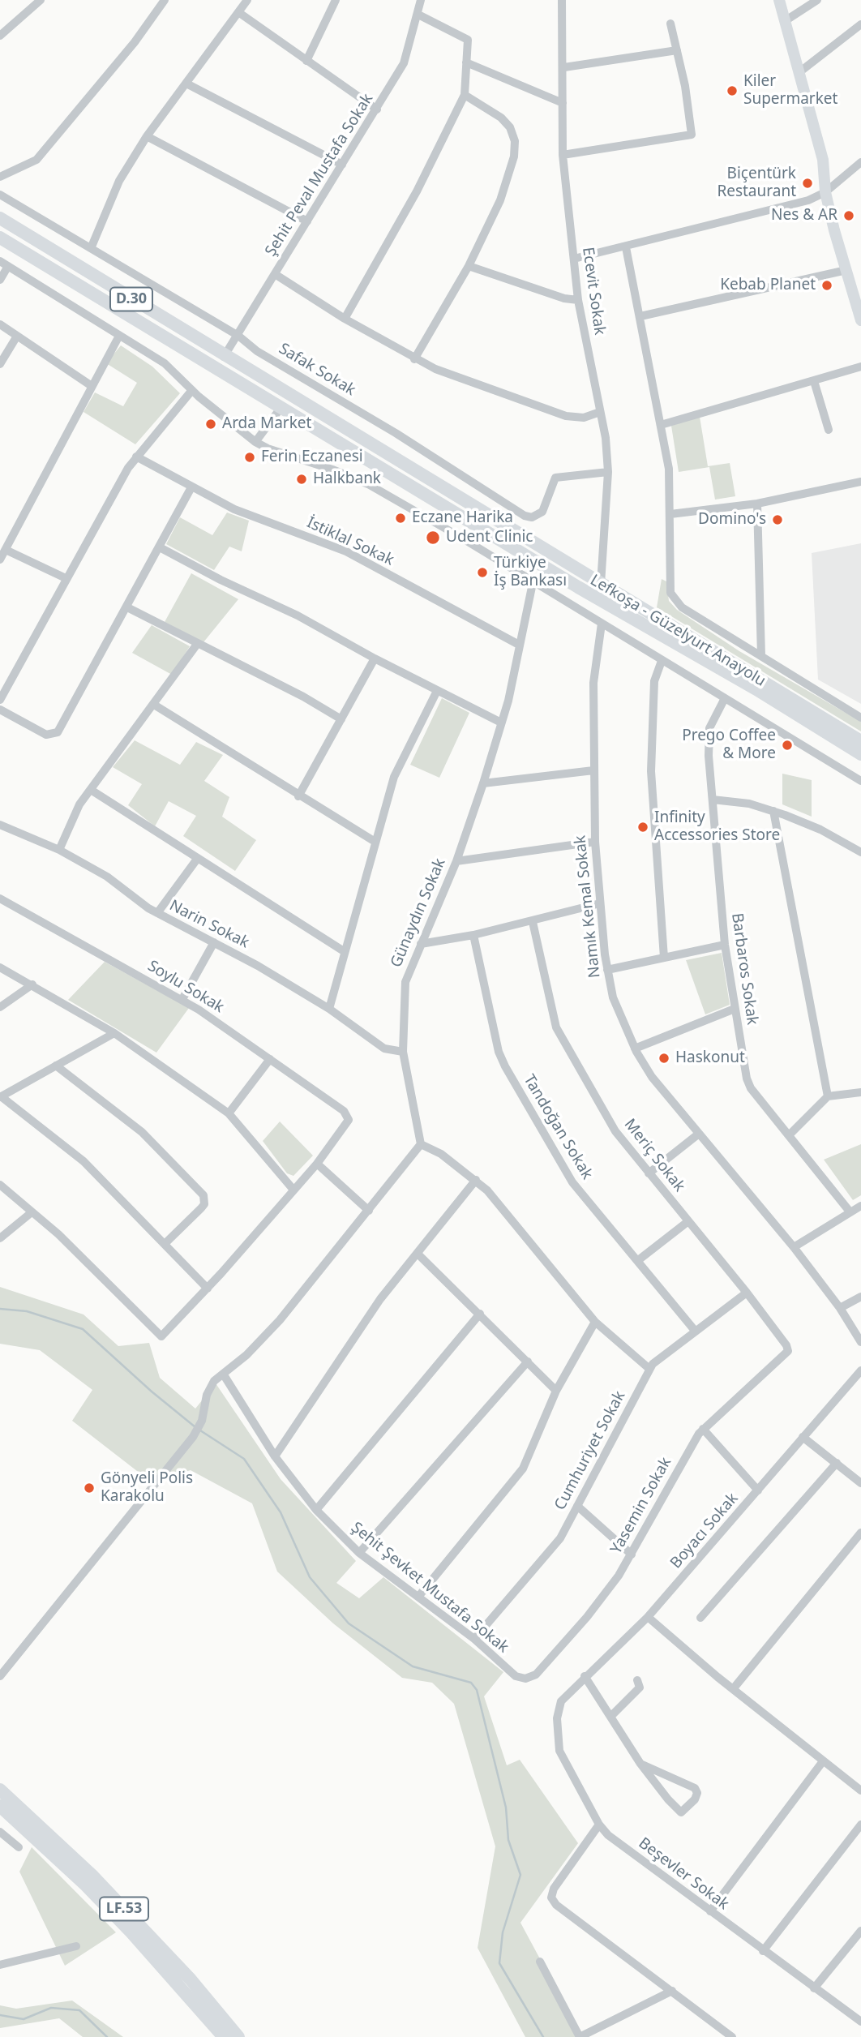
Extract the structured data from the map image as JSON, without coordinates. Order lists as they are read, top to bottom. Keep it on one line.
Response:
{"streets":{"highway":["D.30","Lefkoşa - Güzelyurt Anayolu","LF.53"],"street":["Şehit Peval Mustafa Sokak","Ecevit Sokak","Safak Sokak","İstiklal Sokak","Namık Kemal Sokak","Günaydın Sokak","Narin Sokak","Barbaros Sokak","Soylu Sokak","Tandoğan Sokak","Meriç Sokak","Cumhuriyet Sokak","Yasemin Sokak","Boyacı Sokak","Şehit Şevket Mustafa Sokak","Beşevler Sokak"]},"crossings":[["Şehit Peval Mustafa Sokak","Safak Sokak"],["Şehit Peval Mustafa Sokak","Lefkoşa - Güzelyurt Anayolu"],["Ecevit Sokak","Safak Sokak"],["Ecevit Sokak","Lefkoşa - Güzelyurt Anayolu"],["İstiklal Sokak","Günaydın Sokak"],["Günaydın Sokak","Narin Sokak"],["Tandoğan Sokak","Cumhuriyet Sokak"],["Meriç Sokak","Cumhuriyet Sokak"],["Meriç Sokak","Yasemin Sokak"],["Cumhuriyet Sokak","Şehit Şevket Mustafa Sokak"],["Yasemin Sokak","Şehit Şevket Mustafa Sokak"],["Boyacı Sokak","Beşevler Sokak"]],"places":["Kiler Supermarket","Biçentürk Restaurant","Nes & AR","Kebab Planet","Arda Market","Ferin Eczanesi","Halkbank","Eczane Harika","Domino's","Udent Clinic","Türkiye İş Bankası","Prego Coffee & More","Infinity Accessories Store","Haskonut","Gönyeli Polis Karakolu"]}
